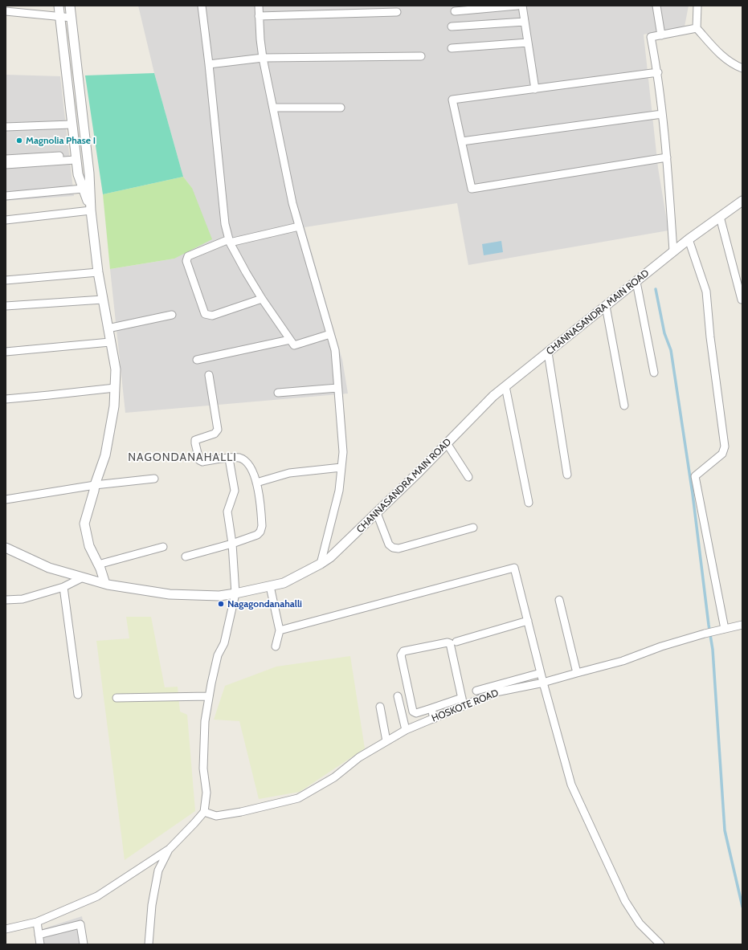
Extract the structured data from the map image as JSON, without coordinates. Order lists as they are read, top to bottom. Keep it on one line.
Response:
{"streets":{"street":["CHANNASANDRA MAIN ROAD","HOSKOTE ROAD"]},"districts":["NAGONDANAHALLI"],"places":["Magnolia Phase I","Nagagondanahalli"]}
